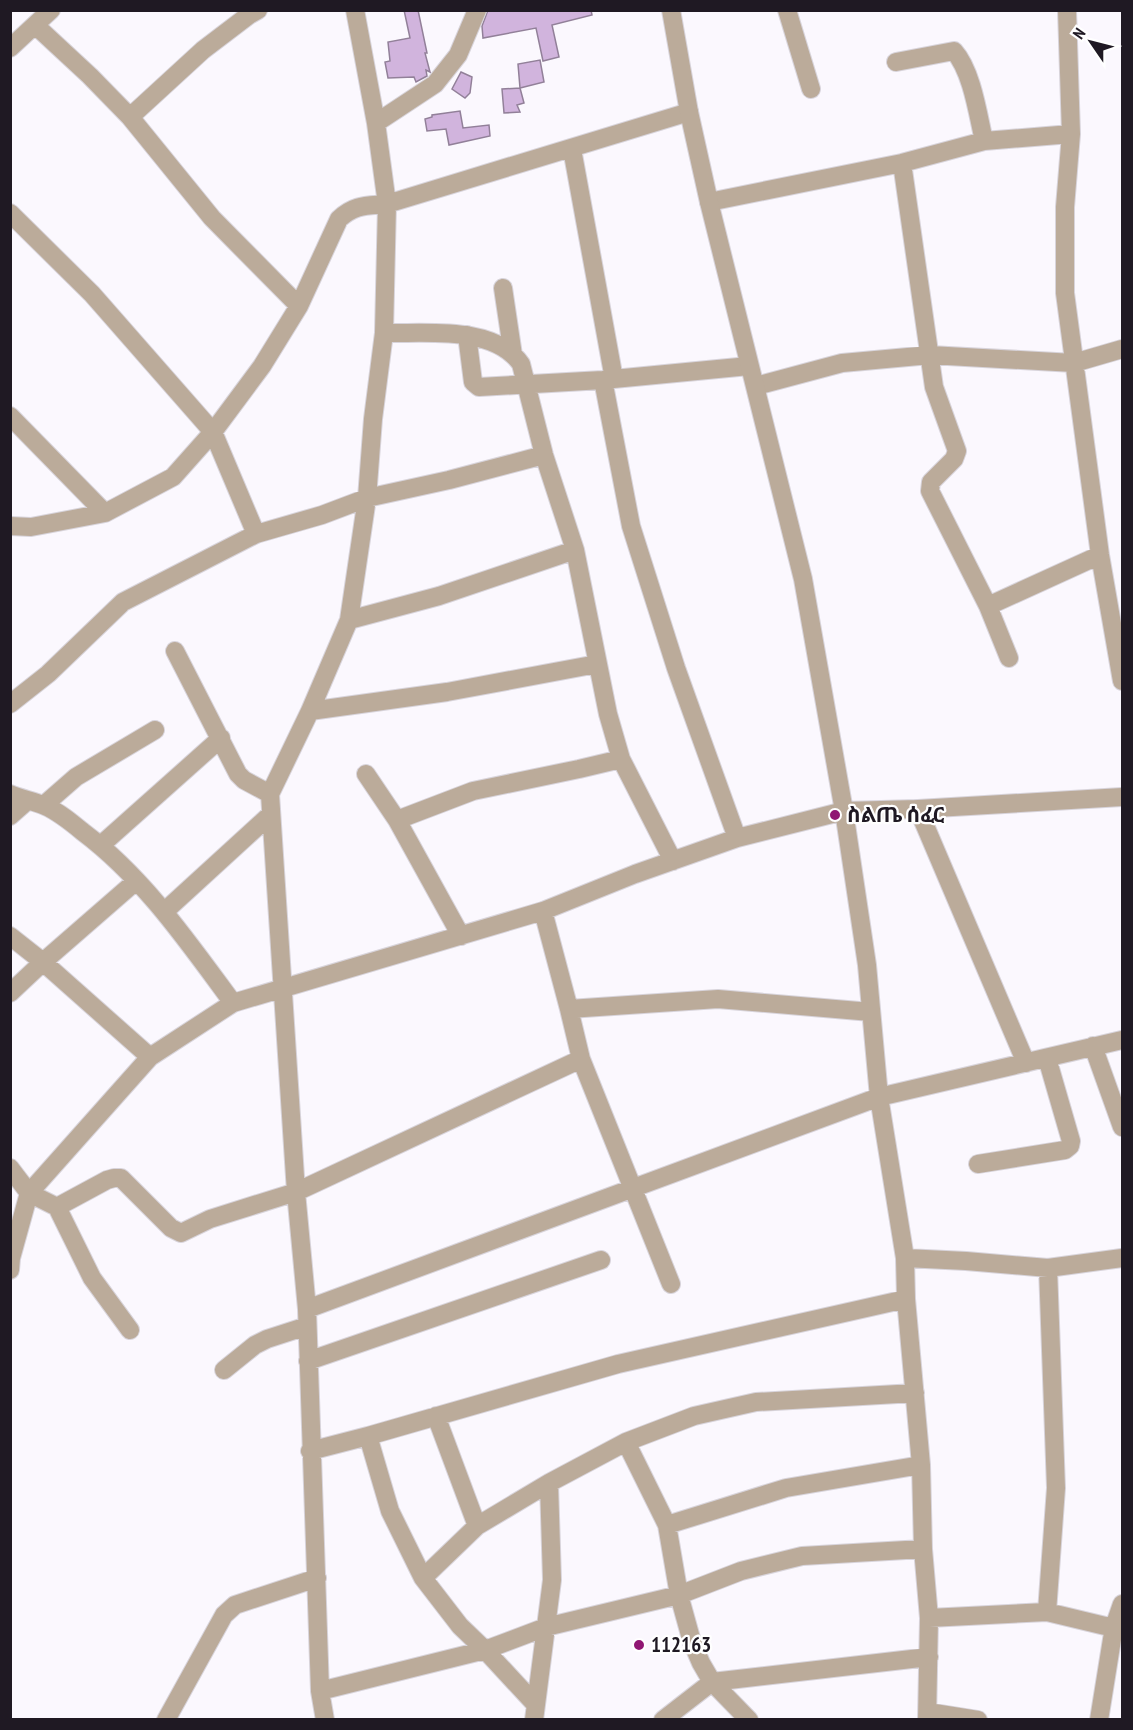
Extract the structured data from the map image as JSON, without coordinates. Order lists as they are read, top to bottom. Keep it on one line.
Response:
{"places":["ስልጤ ሰፈር","112163"],"north":"top left"}
